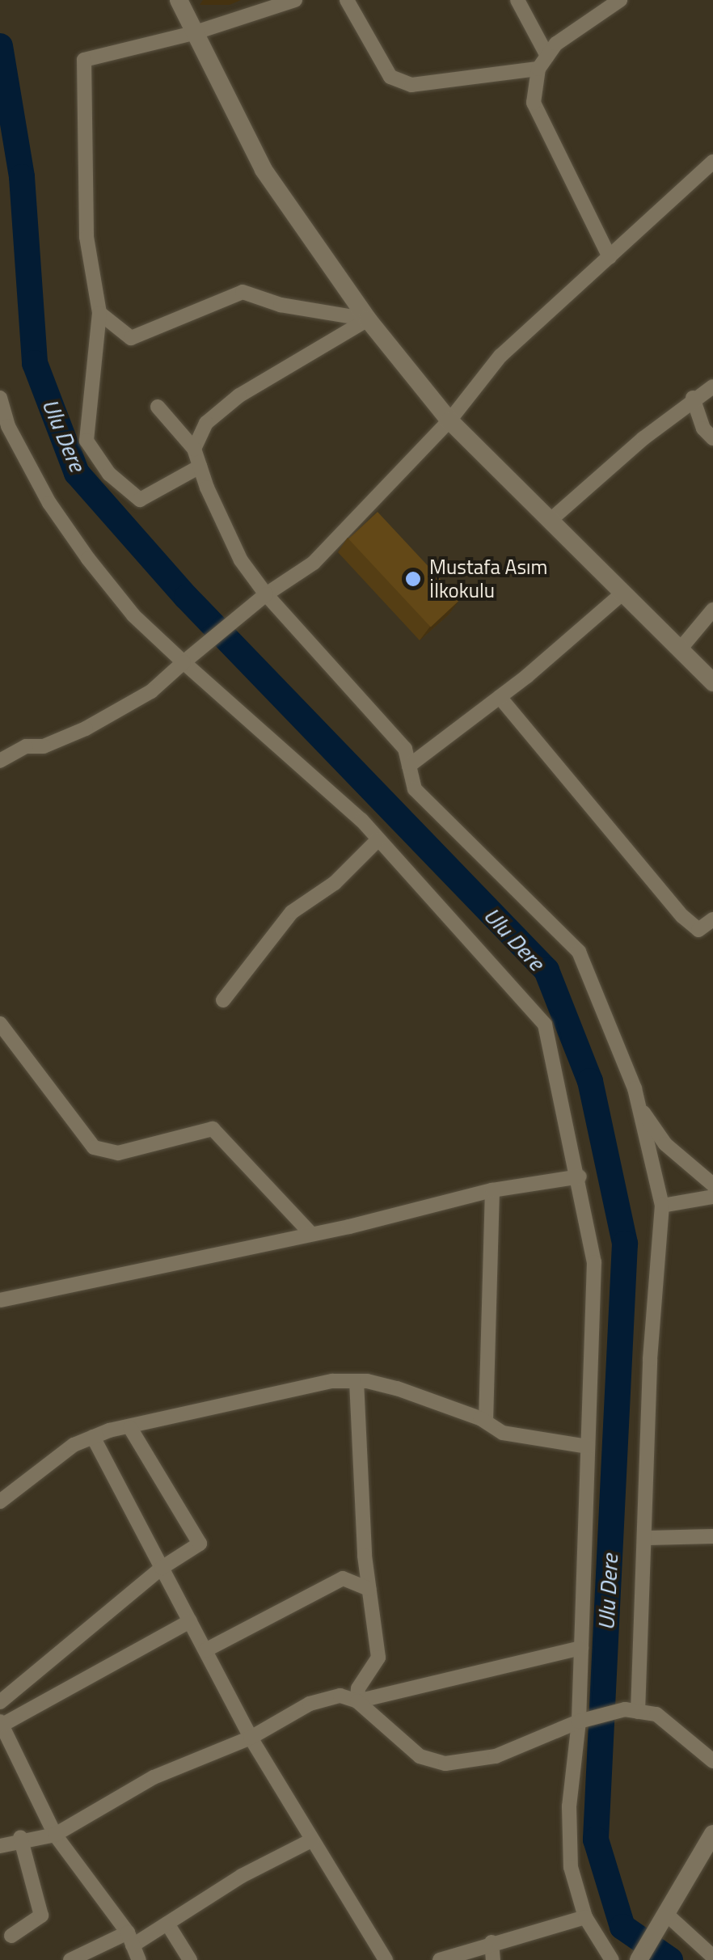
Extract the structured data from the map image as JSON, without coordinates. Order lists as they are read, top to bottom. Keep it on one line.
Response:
{"water":["Ulu Dere"],"places":["Mustafa Asım İlkokulu"]}
